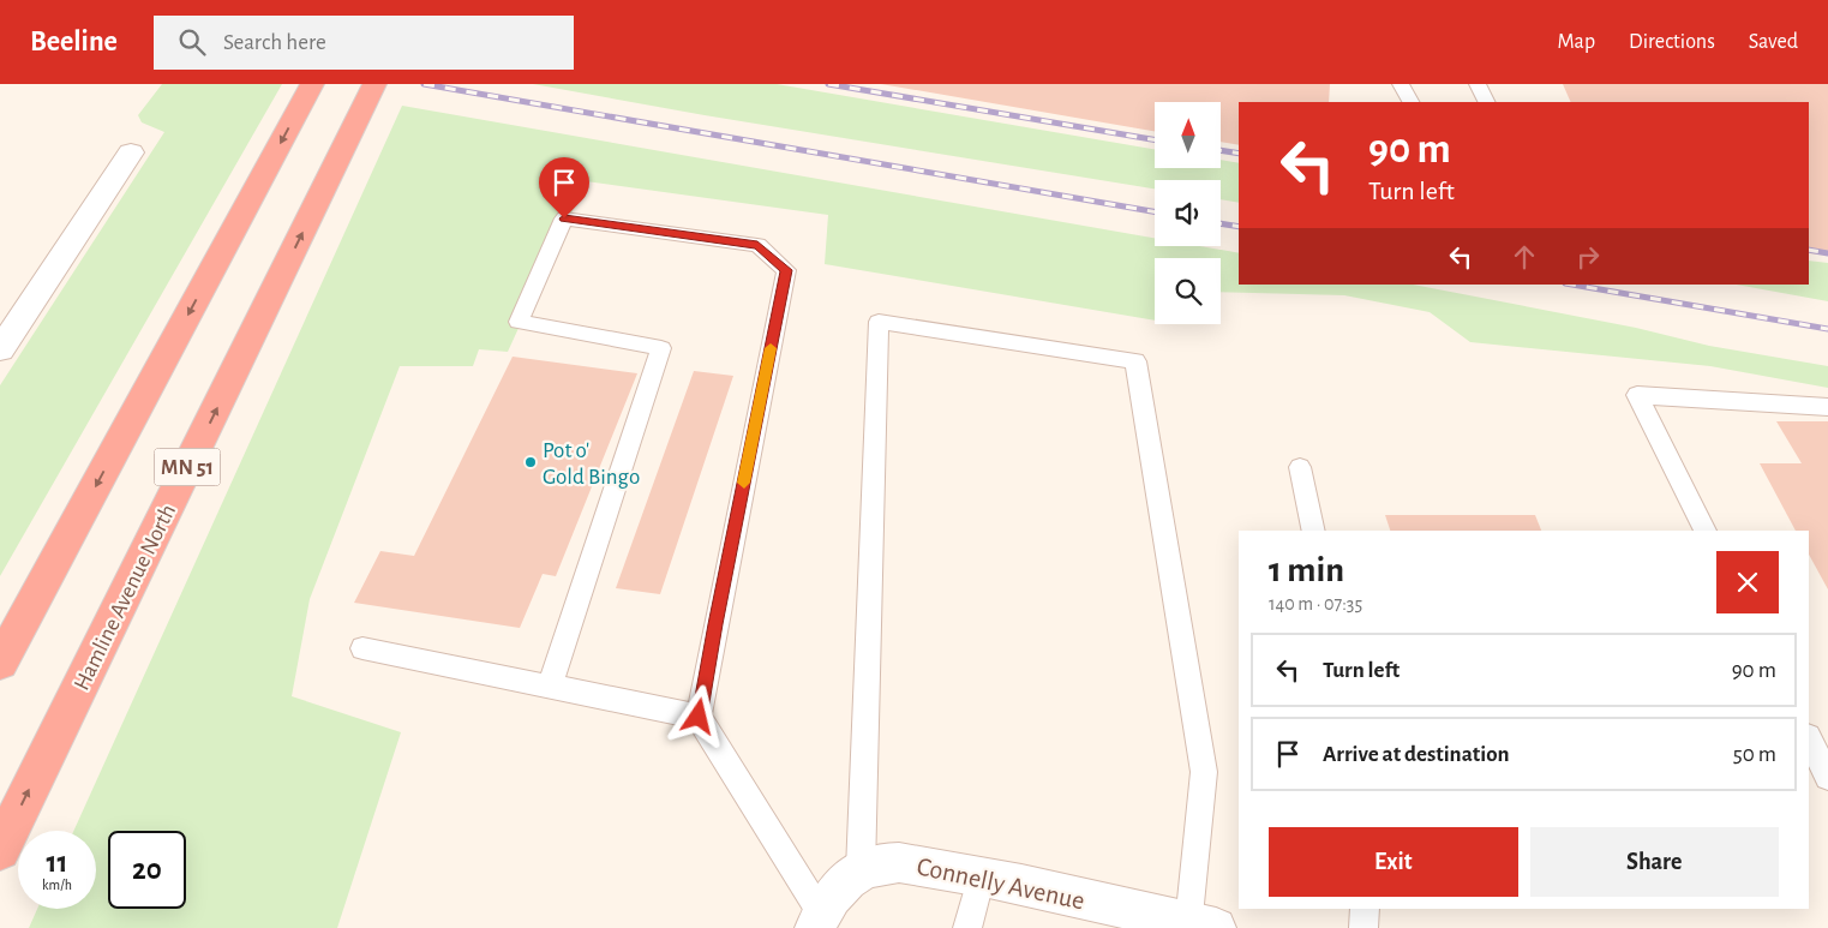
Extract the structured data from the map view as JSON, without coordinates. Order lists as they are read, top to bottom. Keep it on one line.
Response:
{"streets":{"highway":["MN 51","Hamline Avenue North"],"street":["Connelly Avenue"]},"places":["Pot o' Gold Bingo"],"north":"top","page":{"header":"Beeline","search":"Search here","nav":["Map","Directions","Saved"],"turn":["90 m","Turn left"],"heading":["1 min","140 m · 07:35"],"list":[{"name":"Turn left","value":"90 m"},{"name":"Arrive at destination","value":"50 m"}],"buttons":["Exit","Share"],"speed":"11 km/h","limit":"20"}}
